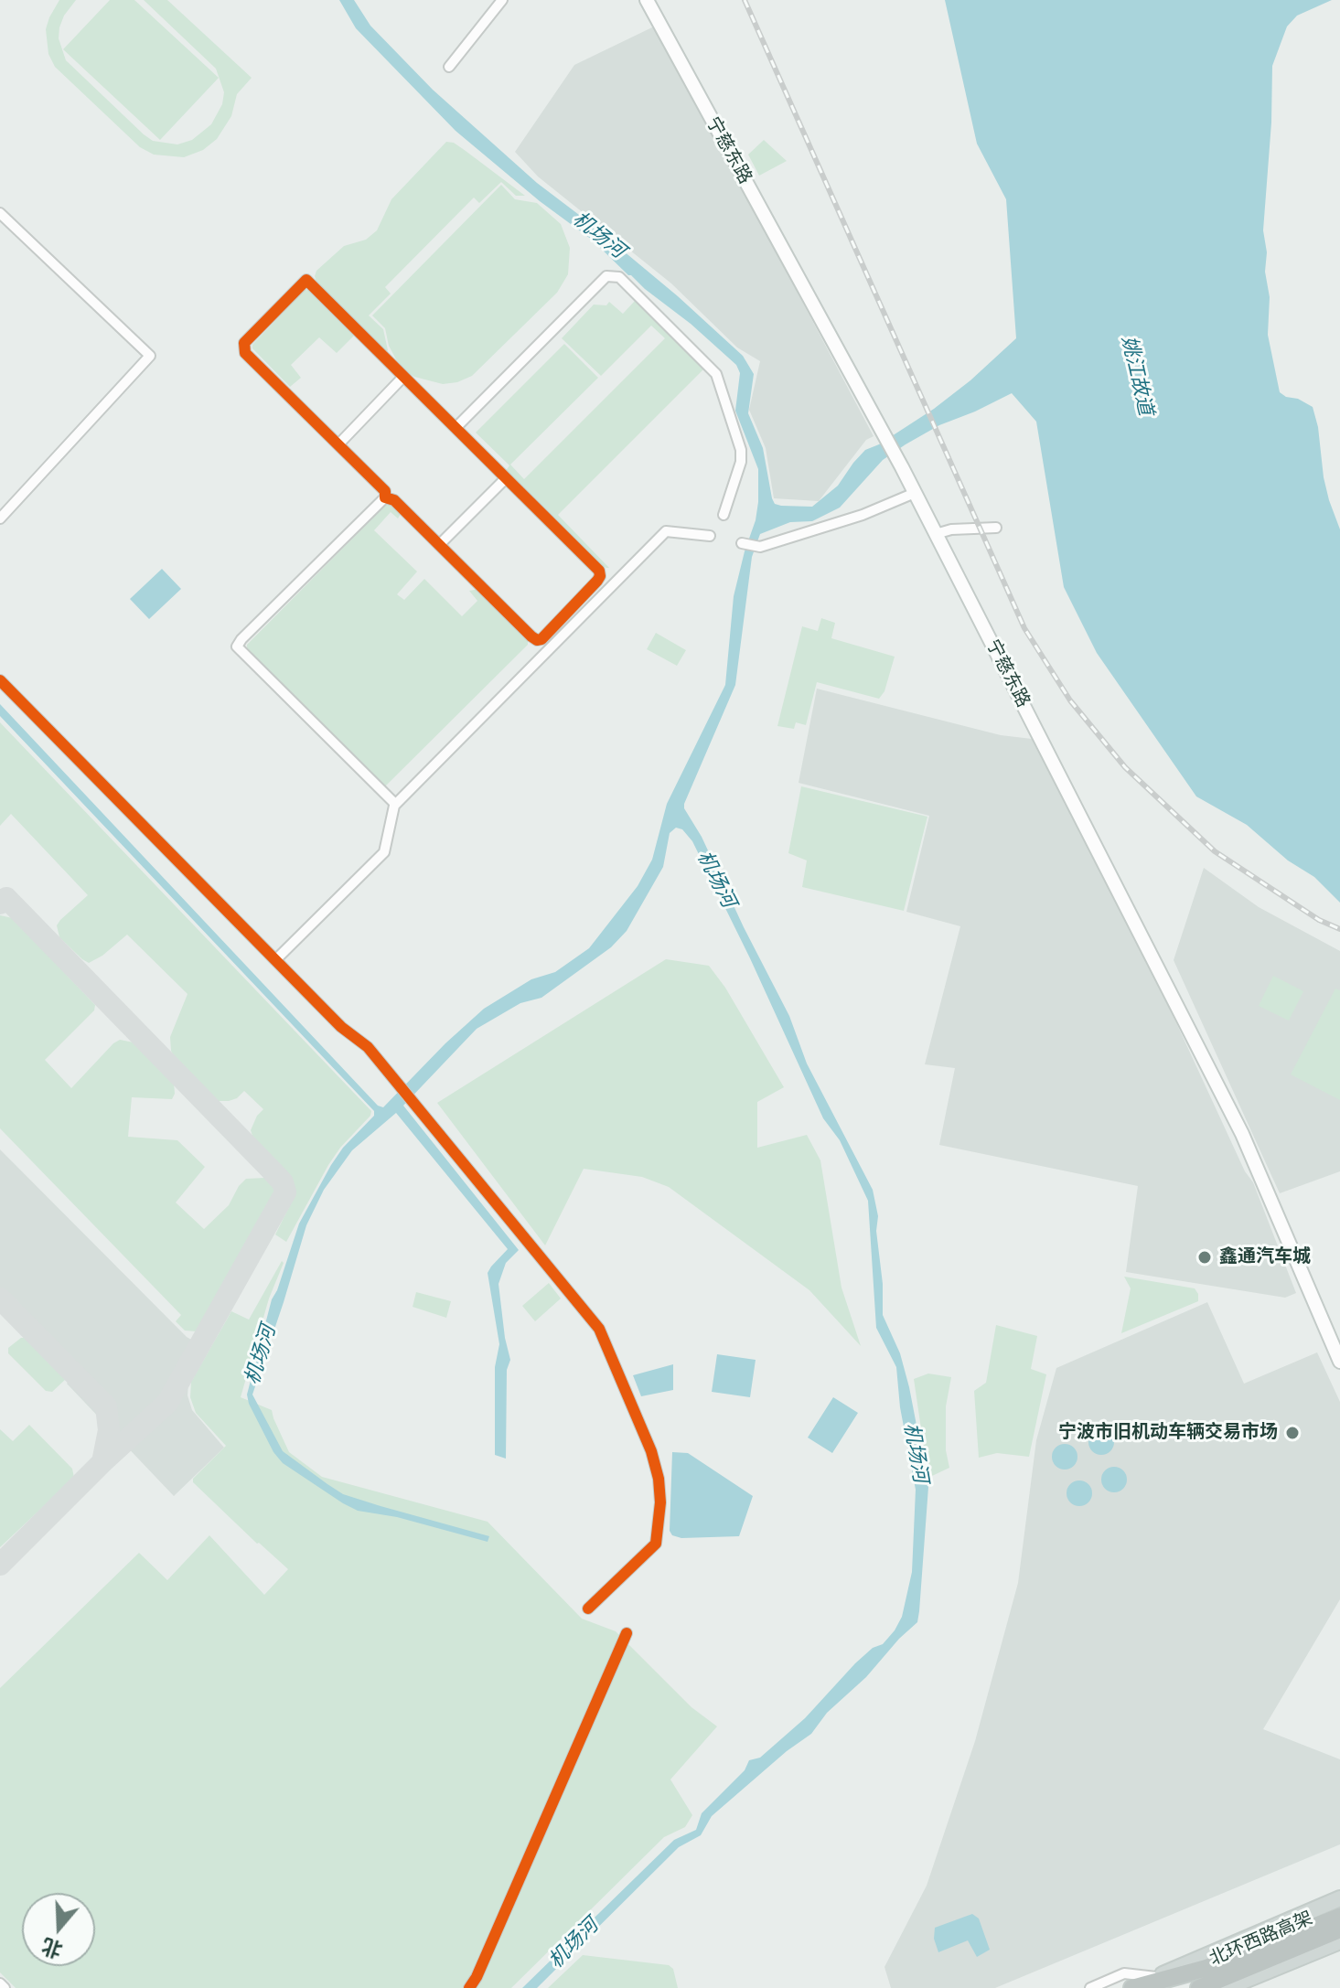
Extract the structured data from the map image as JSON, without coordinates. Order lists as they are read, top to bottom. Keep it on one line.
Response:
{"streets":{"highway":["北环西路高架"],"main road":["宁慈东路"]},"water":["机场河","姚江故道"],"places":["鑫通汽车城","宁波市旧机动车辆交易市场"],"north":"bottom"}
